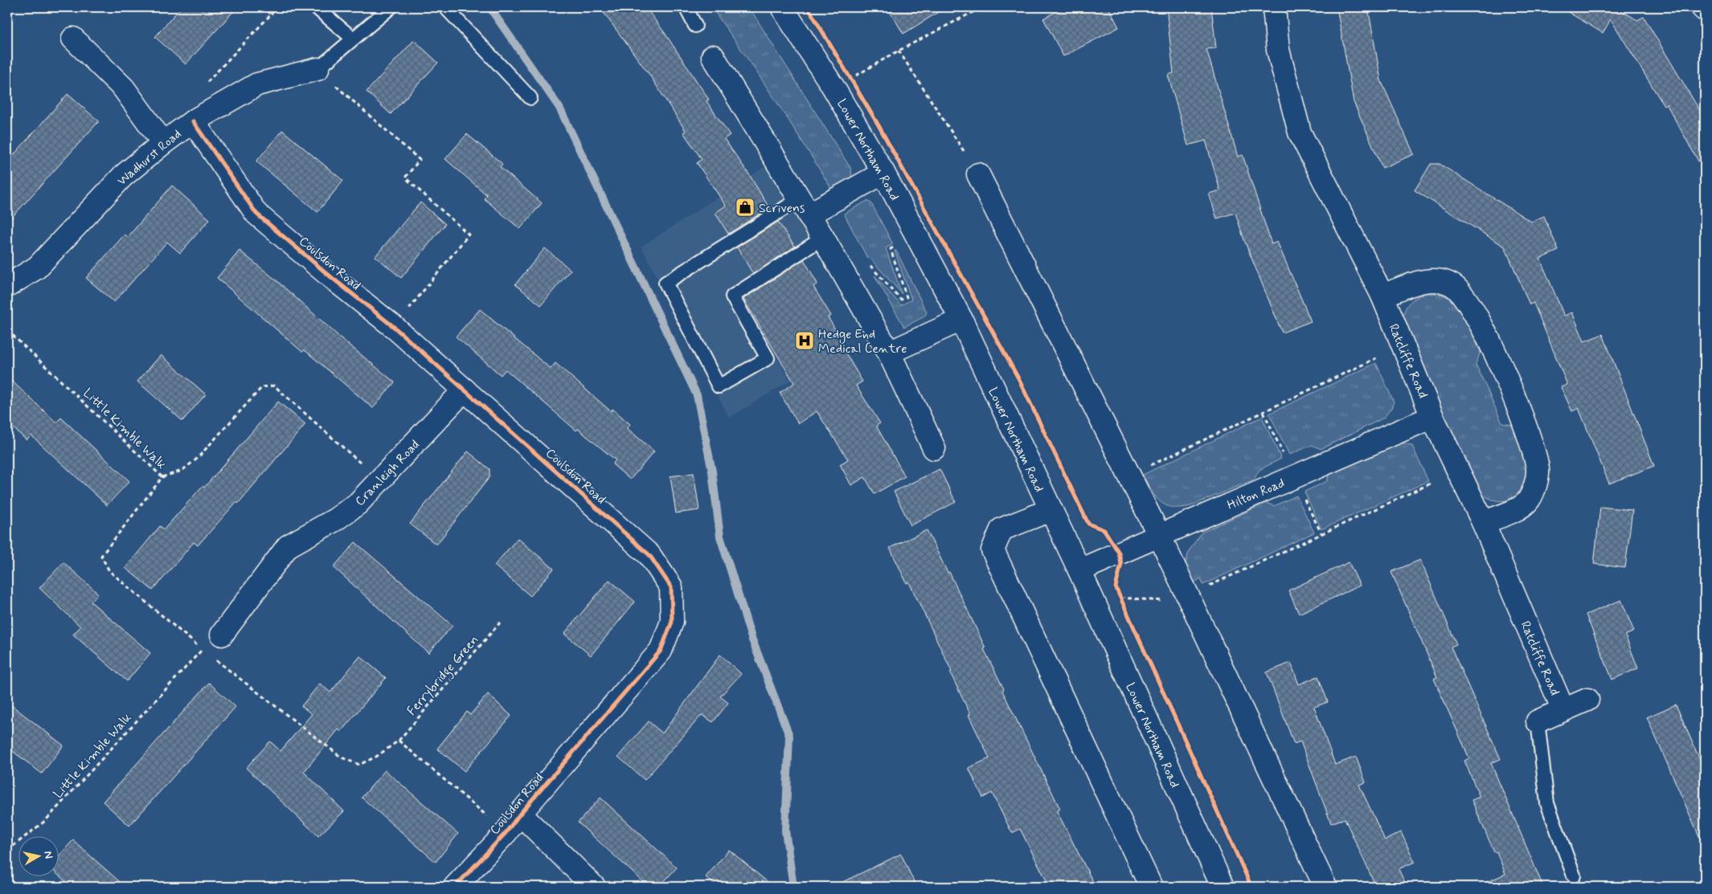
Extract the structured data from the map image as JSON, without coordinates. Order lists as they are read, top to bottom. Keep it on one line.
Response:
{"streets":{"street":["Lower Northam Road","Wadhurst Road","Coulsdon Road","Ratcliffe Road","Cranleigh Road","Hilton Road"],"path":["Little Kimble Walk","Ferrybridge Green"]},"crossings":[["Lower Northam Road","Hilton Road"],["Wadhurst Road","Coulsdon Road"],["Coulsdon Road","Cranleigh Road"],["Ratcliffe Road","Hilton Road"],["Little Kimble Walk","Cranleigh Road"]],"places":{"shop":["Scrivens"],"hospital":["Hedge End Medical Centre"]},"north":"right"}
